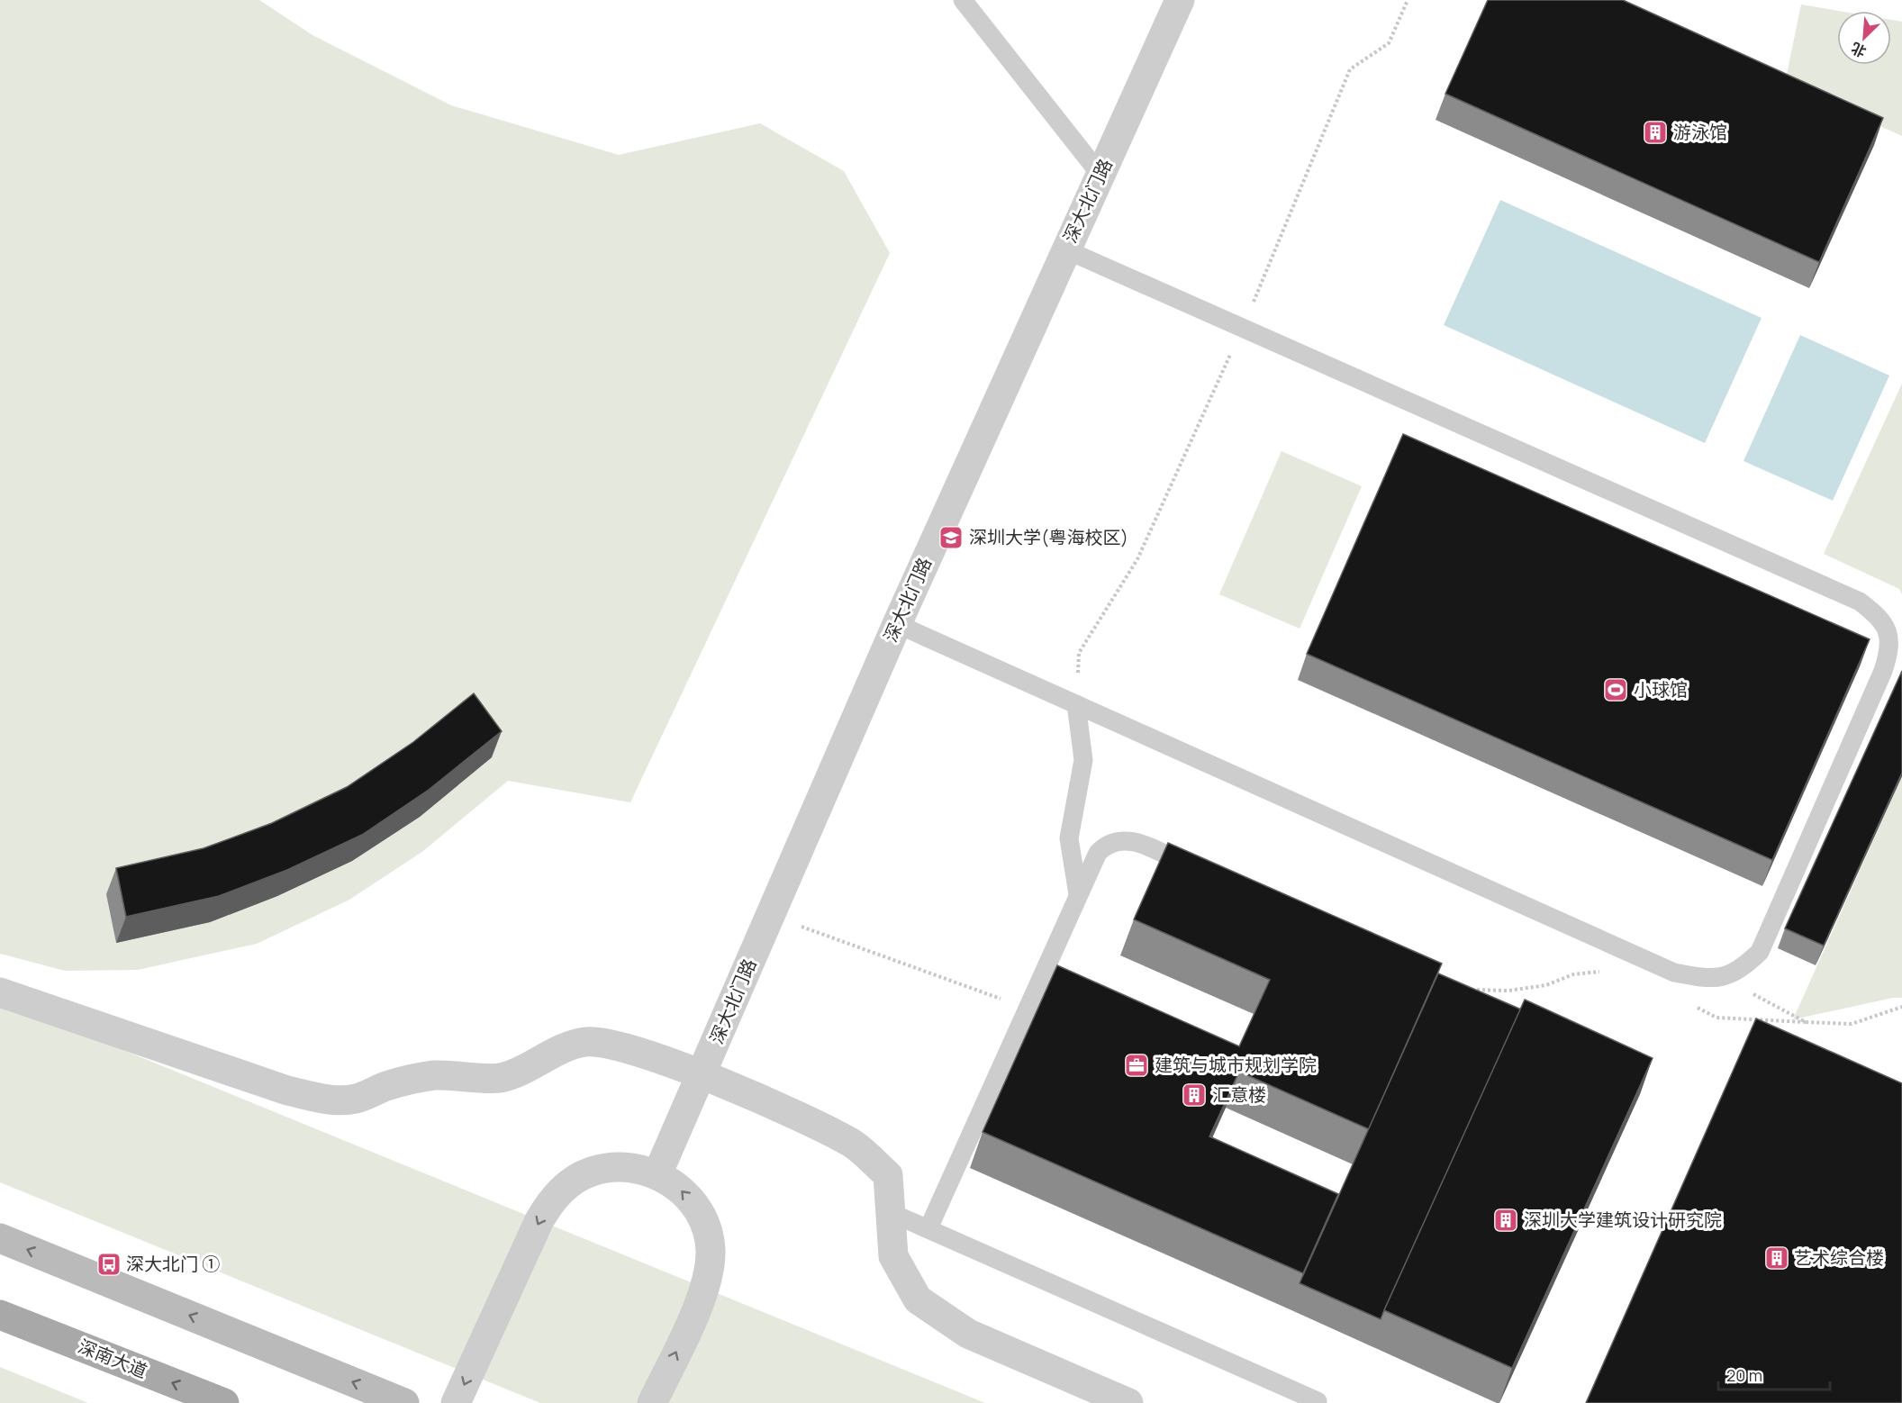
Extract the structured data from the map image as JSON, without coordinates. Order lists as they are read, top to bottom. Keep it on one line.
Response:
{"streets":{"main road":["深南大道"],"street":["深大北门路"]},"places":{"building":["游泳馆","汇意楼","深圳大学建筑设计研究院","艺术综合楼"],"school or university":["深圳大学(粤海校区)"],"sports":["小球馆"],"office":["建筑与城市规划学院"],"bus stop":["深大北门 ①"]},"scale_bar":"20 m","north":"bottom left"}
